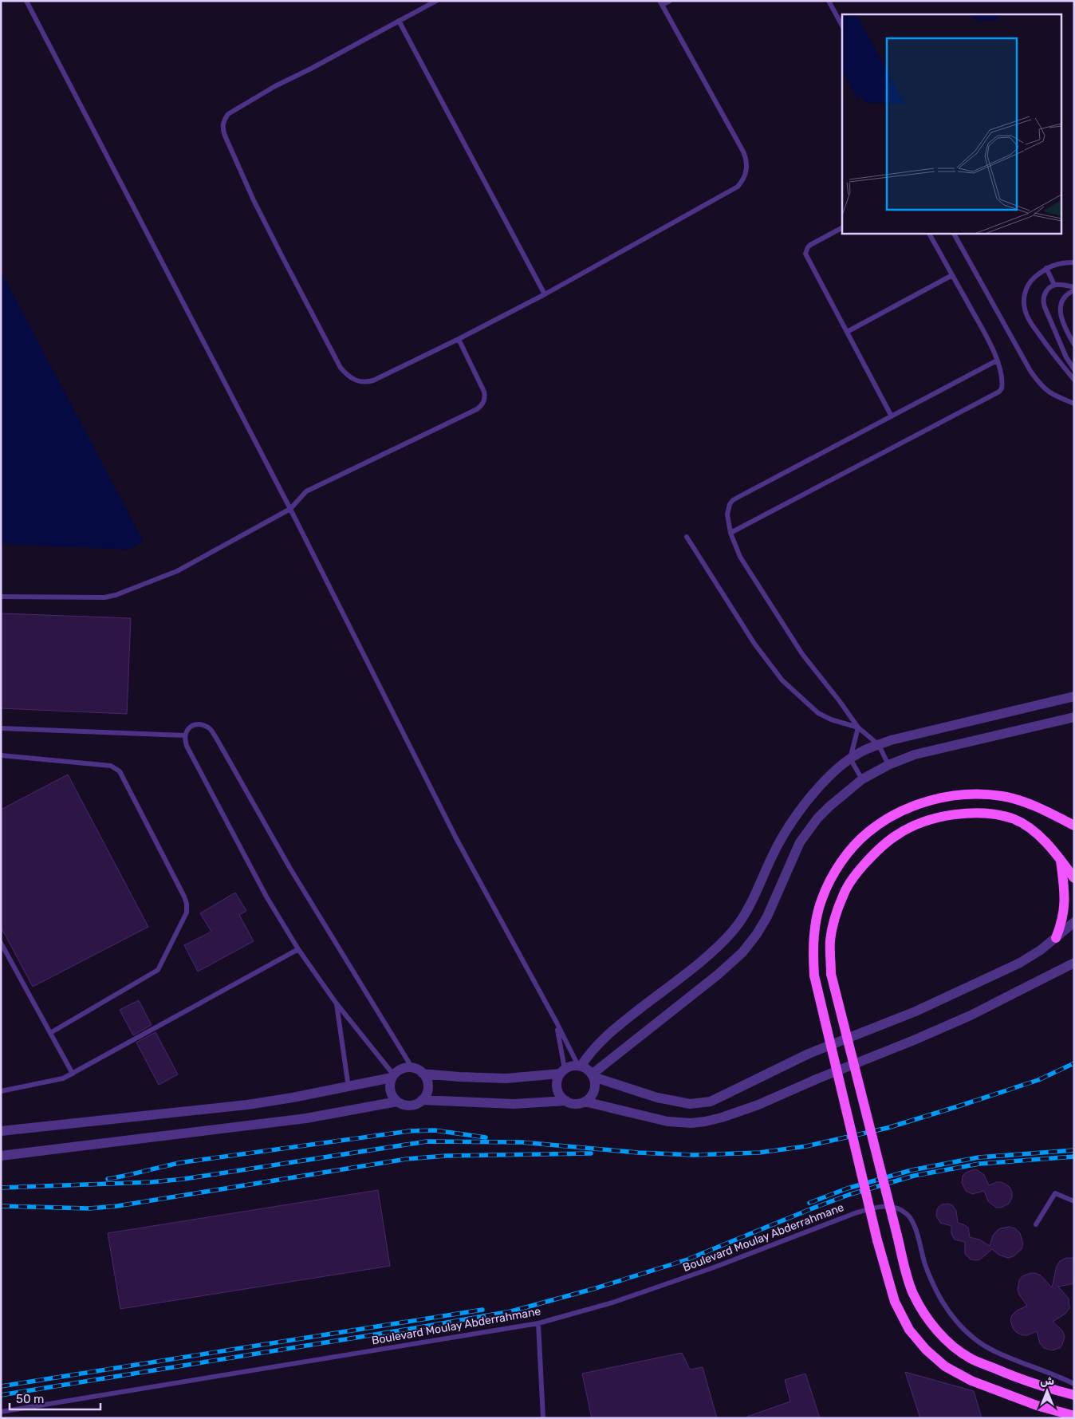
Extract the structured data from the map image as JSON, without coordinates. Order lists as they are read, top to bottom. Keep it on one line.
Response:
{"streets":{"lane":["Boulevard Moulay Abderrahmane"]},"scale_bar":"50 m","north":"top"}
